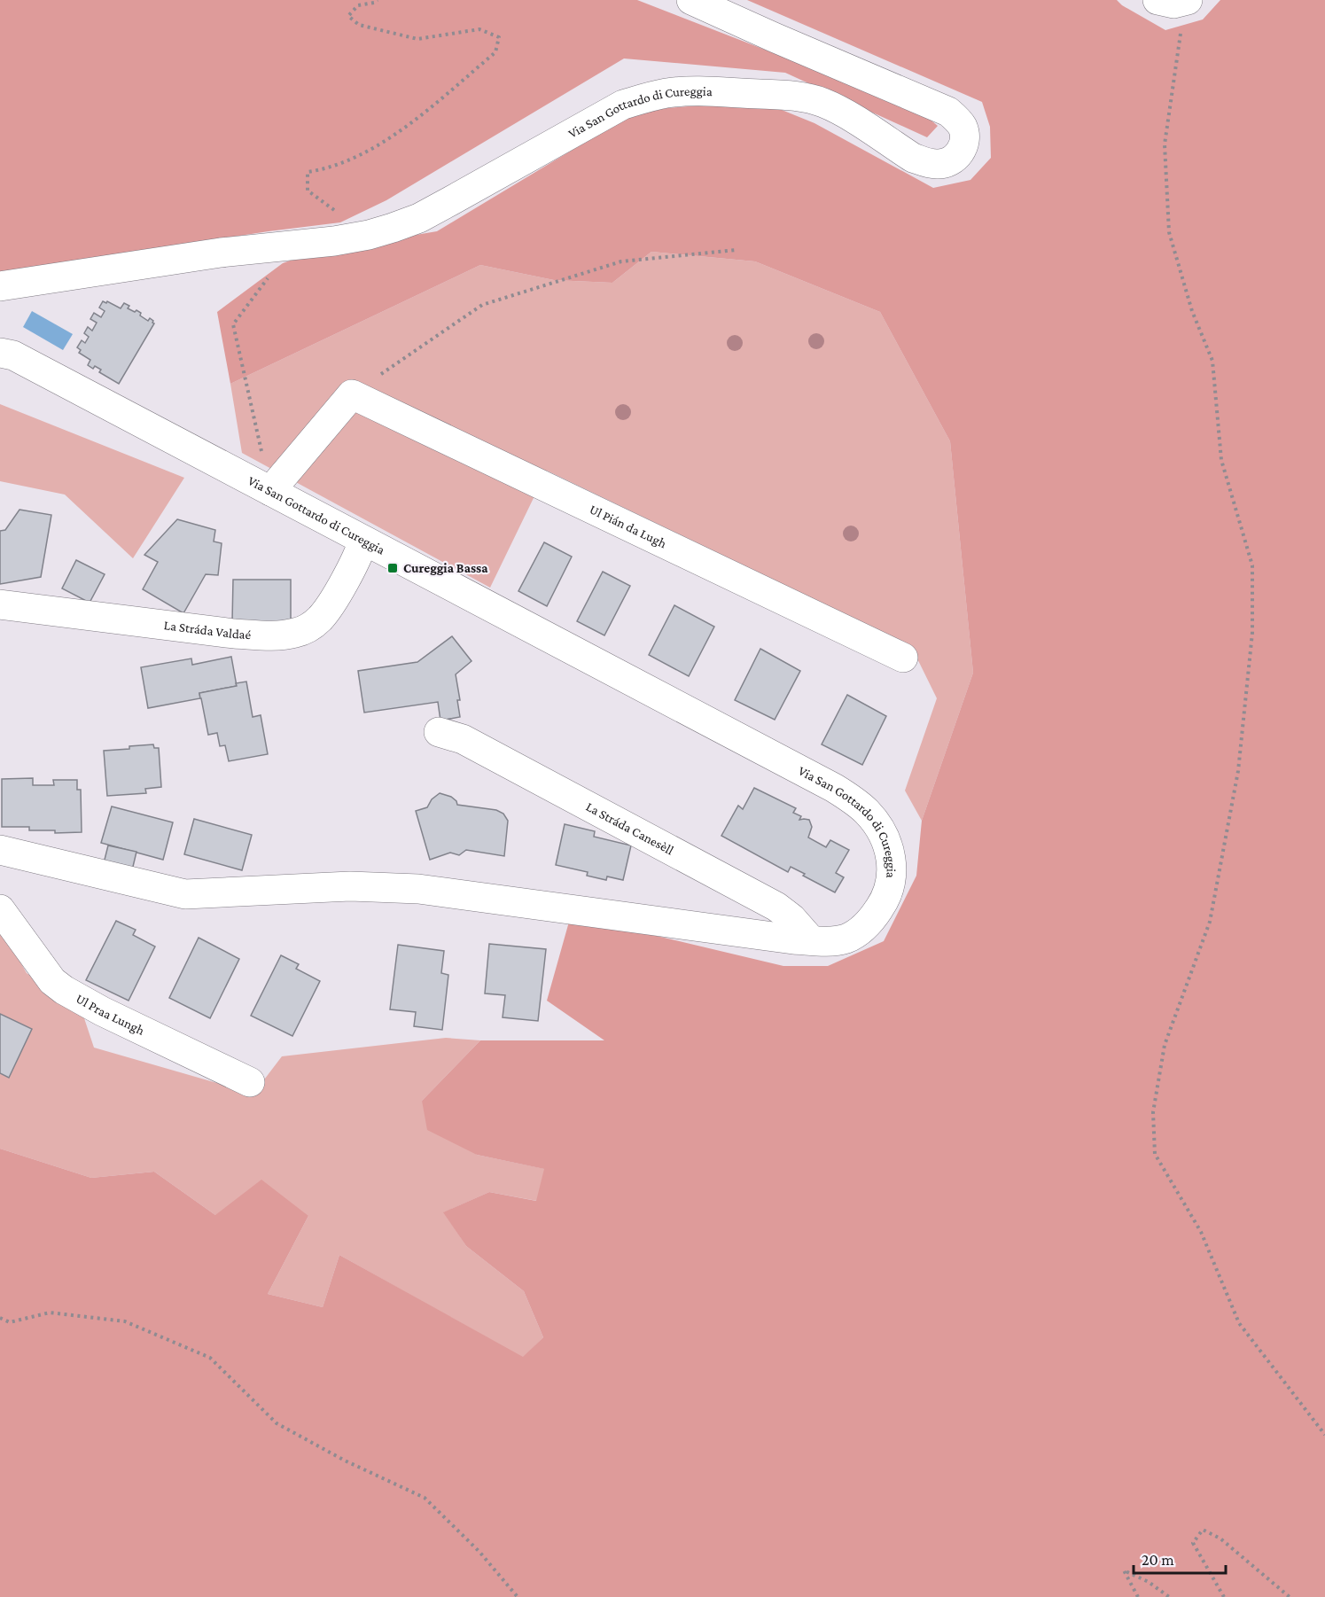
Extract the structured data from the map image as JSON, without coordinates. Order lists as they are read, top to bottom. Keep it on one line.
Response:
{"streets":{"street":["Via San Gottardo di Cureggia","Ul Pián da Lugh","La Stráda Valdaé","La Stráda Canesèll","Ul Praa Lungh"]},"crossings":[["Via San Gottardo di Cureggia","La Stráda Valdaé"],["Via San Gottardo di Cureggia","La Stráda Canesèll"]],"places":{"transit":["Cureggia Bassa"]},"scale_bar":"20 m"}
